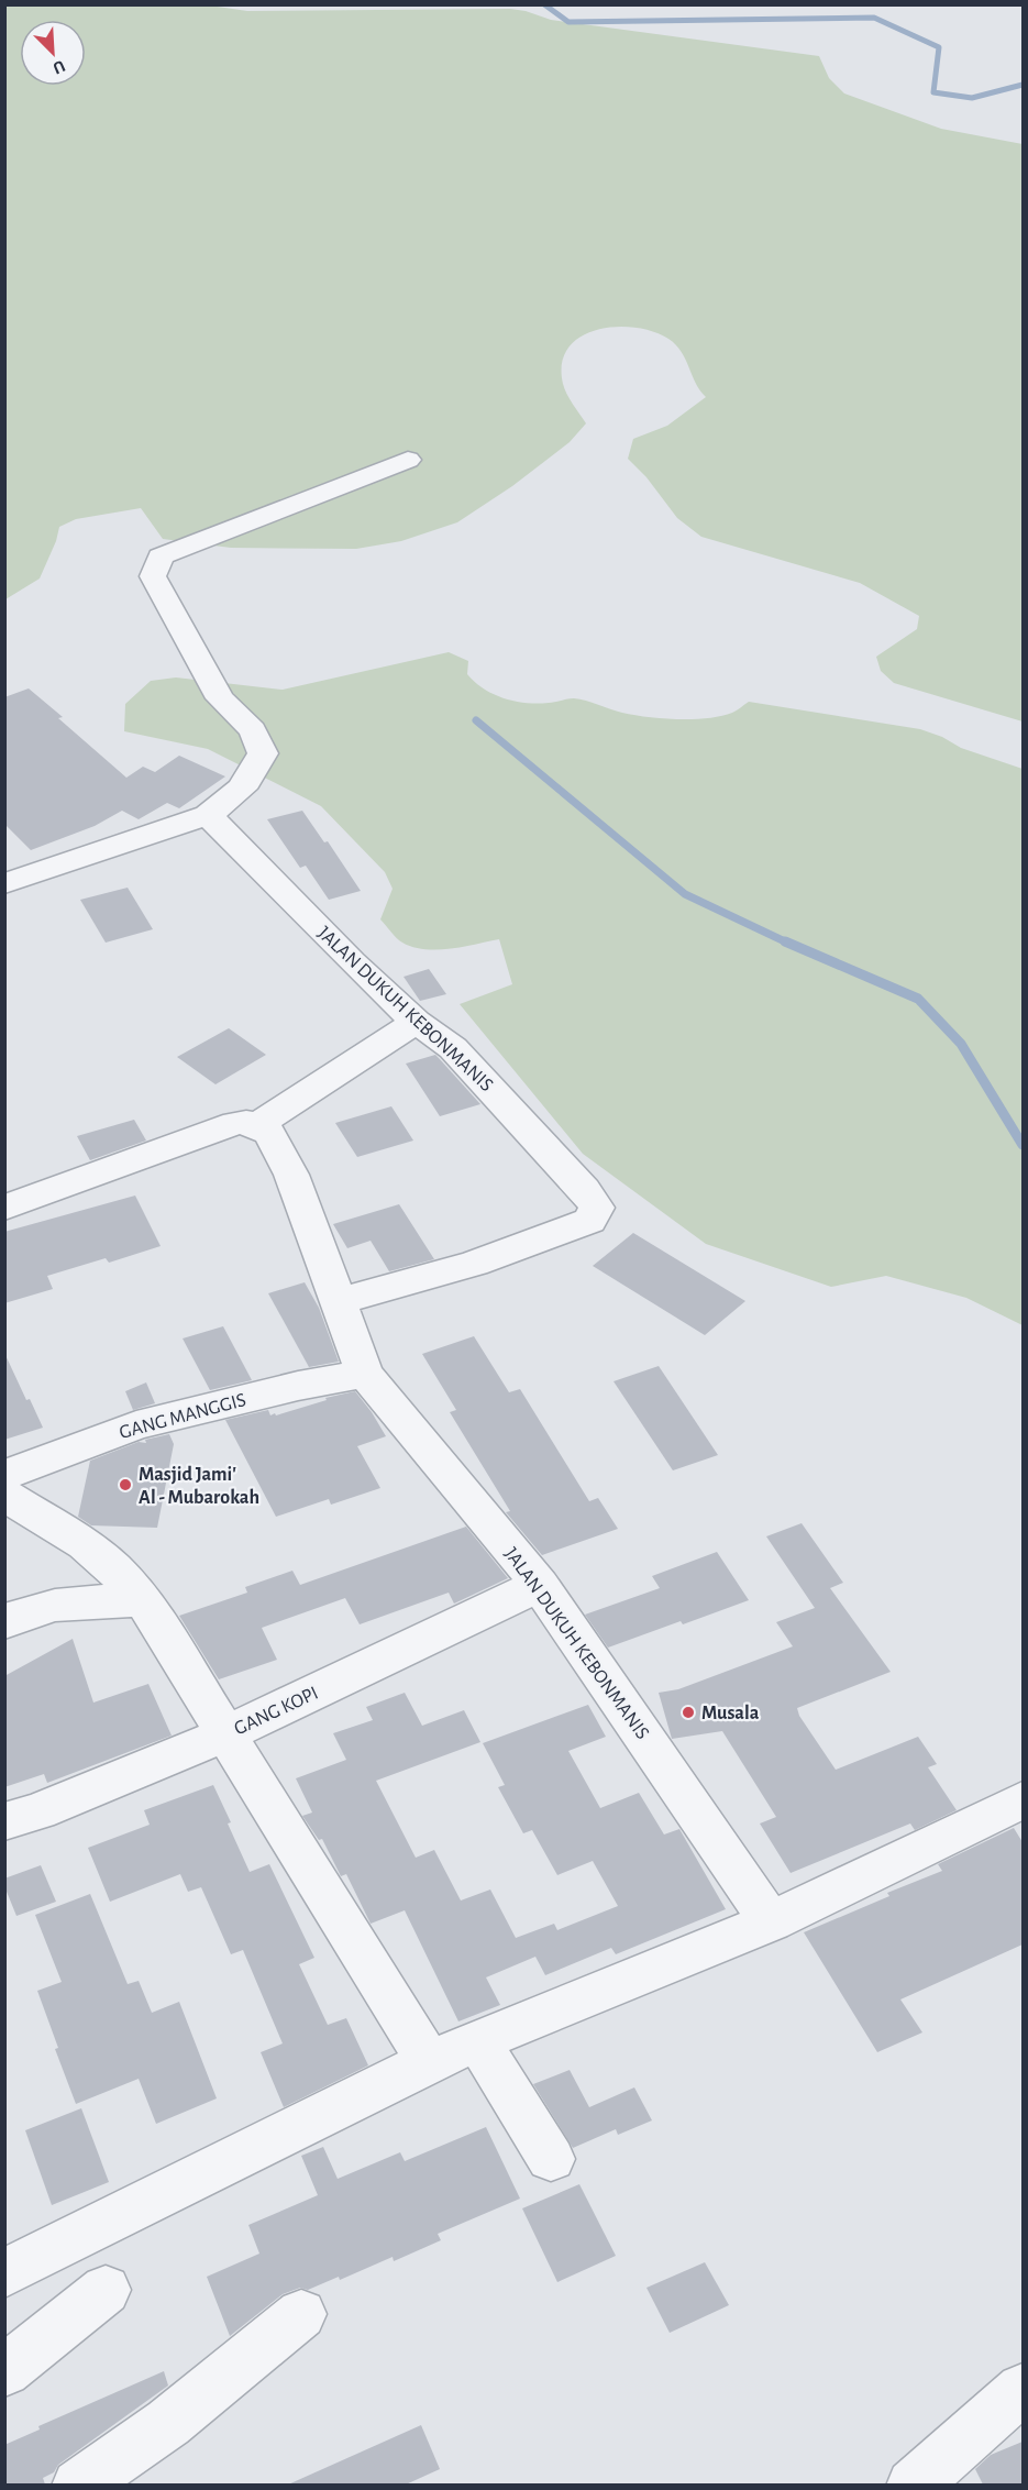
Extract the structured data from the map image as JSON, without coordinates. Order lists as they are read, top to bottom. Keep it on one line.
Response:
{"streets":{"street":["JALAN DUKUH KEBONMANIS","GANG MANGGIS","GANG KOPI"]},"crossings":[["JALAN DUKUH KEBONMANIS","GANG MANGGIS"],["JALAN DUKUH KEBONMANIS","GANG KOPI"]],"places":["Masjid Jami' Al - Mubarokah","Musala"],"north":"bottom right"}
